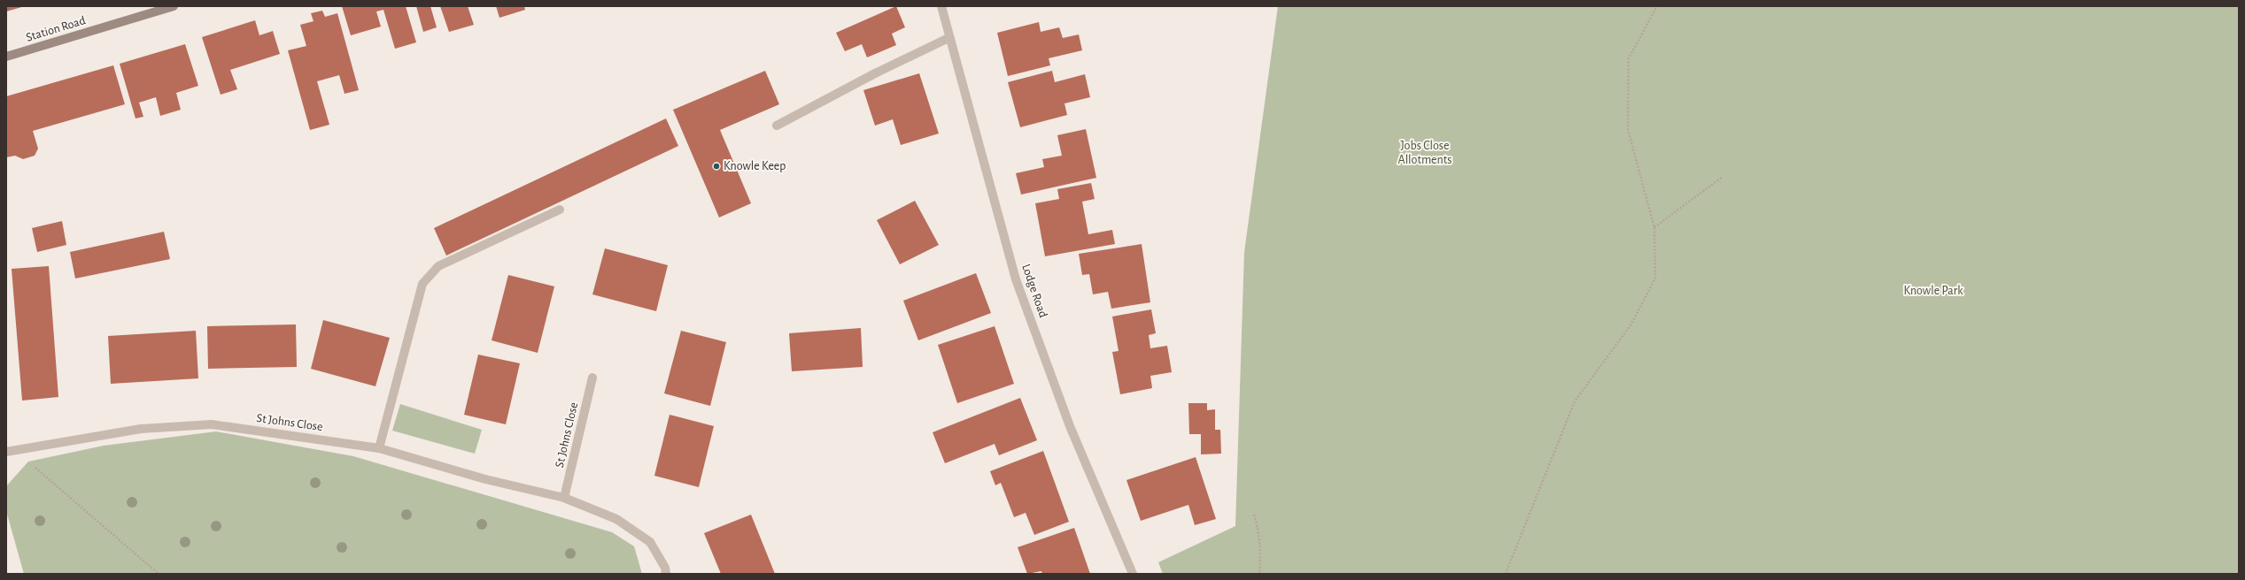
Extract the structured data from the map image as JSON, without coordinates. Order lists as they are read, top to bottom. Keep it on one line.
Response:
{"streets":{"main road":["Station Road"],"street":["Lodge Road","St Johns Close"]},"parks":["Jobs Close Allotments","Knowle Park"],"places":["Knowle Keep"]}
